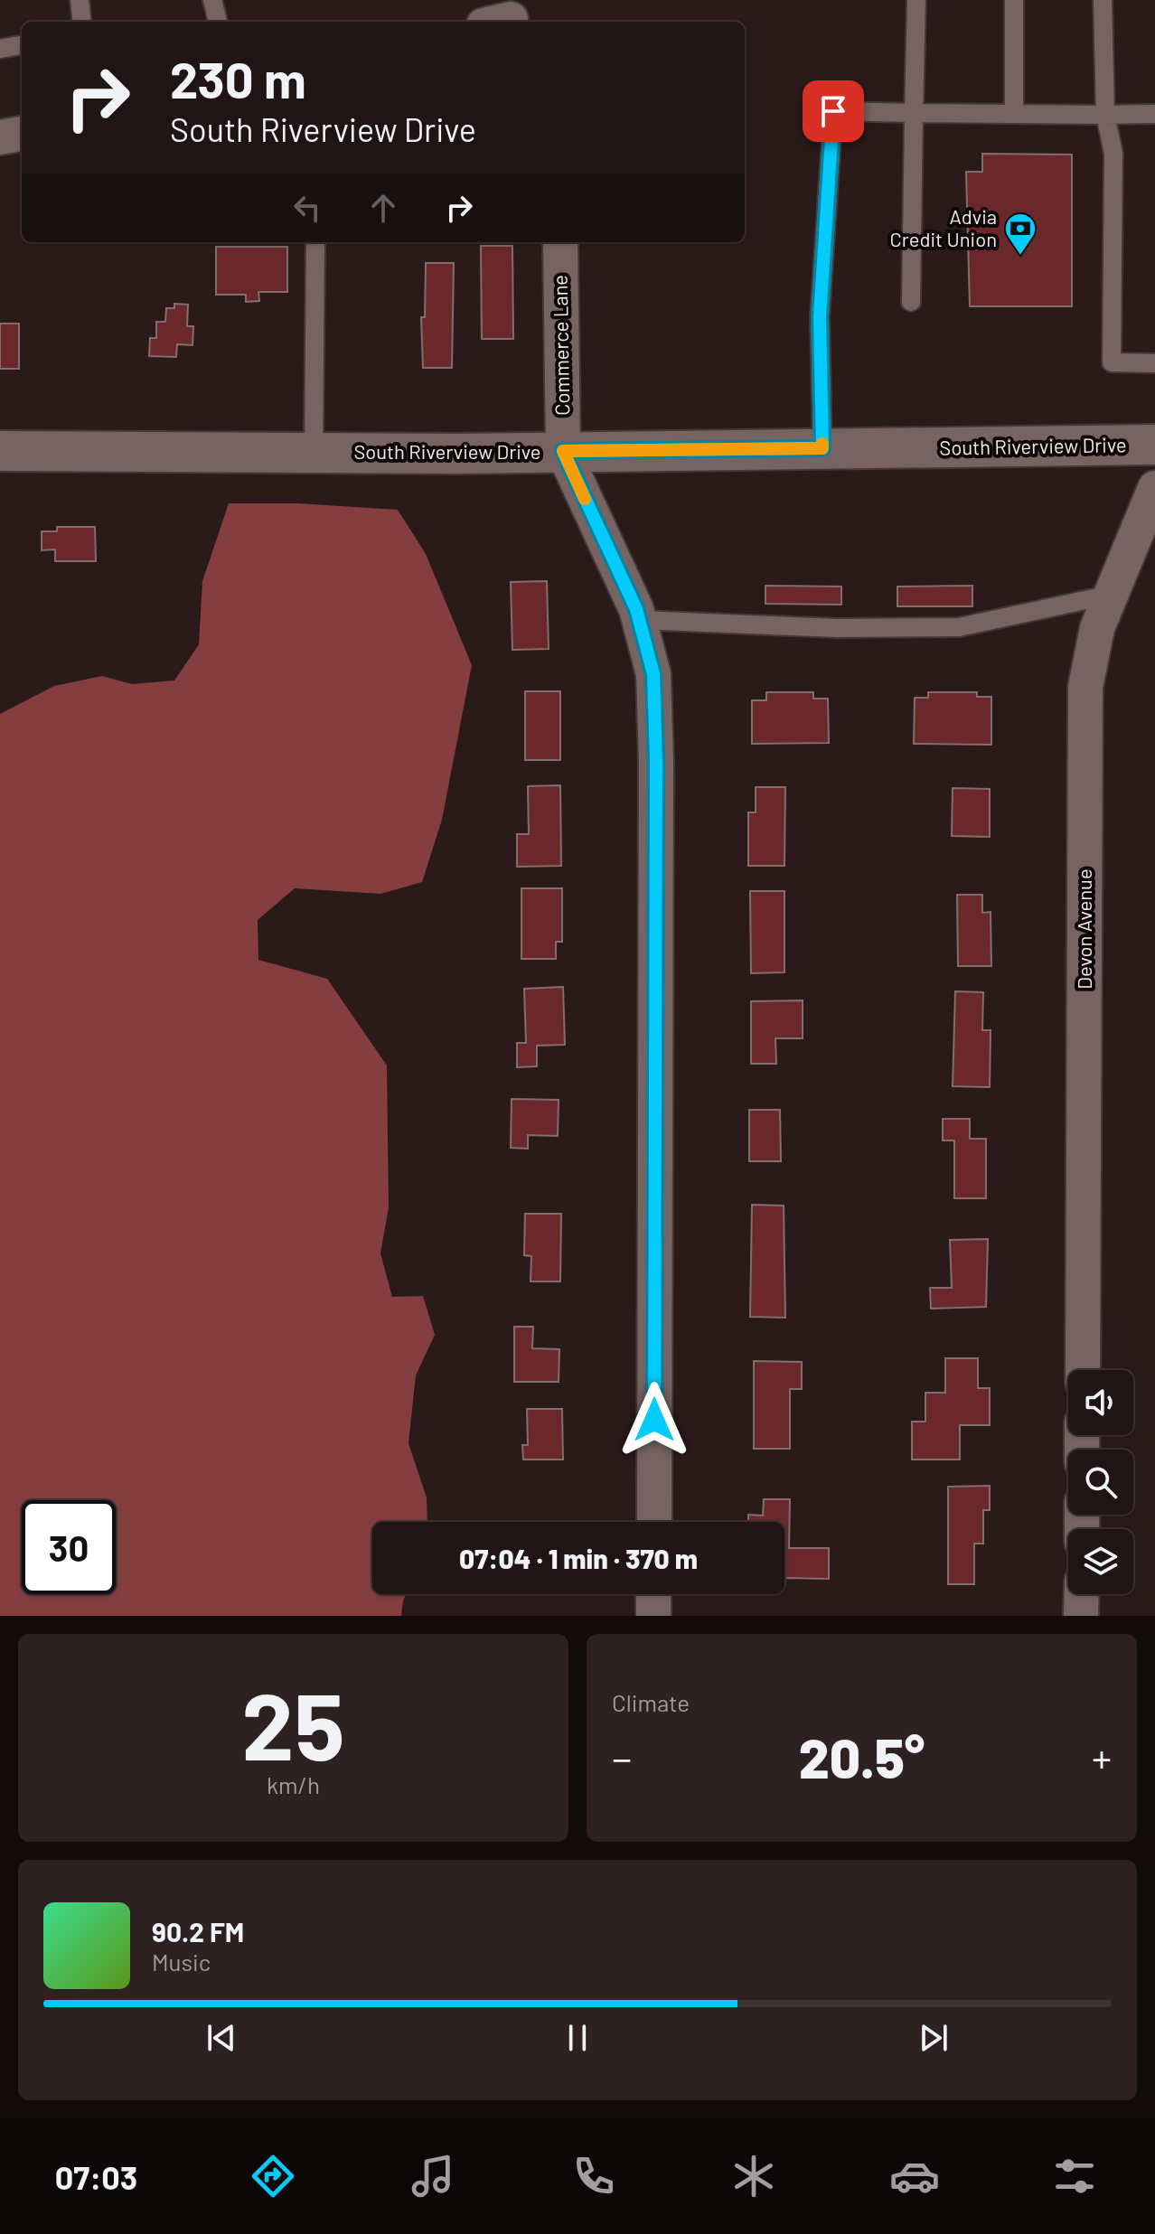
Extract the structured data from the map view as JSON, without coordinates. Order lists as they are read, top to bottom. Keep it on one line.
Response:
{"streets":{"street":["Commerce Lane","South Riverview Drive","Devon Avenue"]},"crossings":[["Commerce Lane","South Riverview Drive"]],"places":{"bank":["Advia Credit Union"]},"page":{"turn":["230 m","South Riverview Drive"],"limit":"30","trip":"07:04 · 1 min · 370 m","tile":[["25","km/h"],"Climate"],"heat":["−","20.5°","+"],"song":["90.2 FM","Music"],"tabs":"07:03"}}
